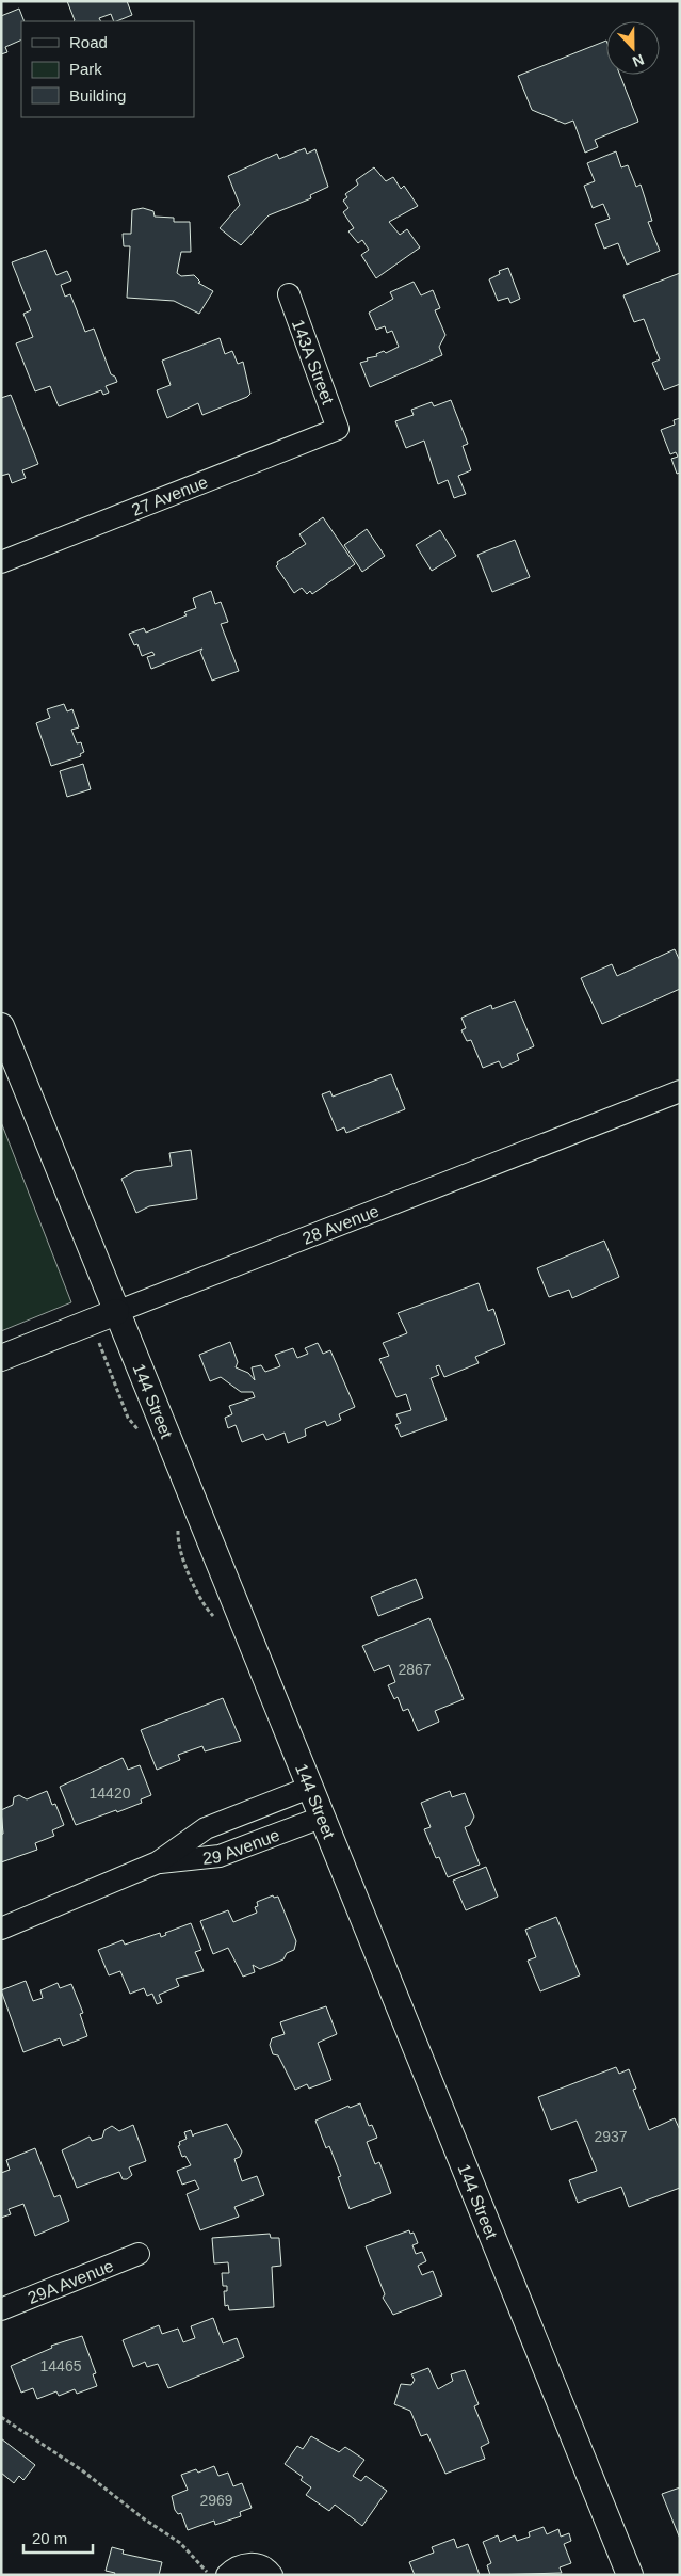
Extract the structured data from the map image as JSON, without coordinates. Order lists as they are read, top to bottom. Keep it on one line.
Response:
{"streets":{"street":["143A Street","27 Avenue","28 Avenue","144 Street","29 Avenue","29A Avenue"]},"crossings":[["143A Street","27 Avenue"],["28 Avenue","144 Street"],["144 Street","29 Avenue"]],"house_numbers":["2867","14420","2937","14465","2969"],"legend":["Road","Park","Building"],"scale_bar":"20 m","north":"bottom"}
